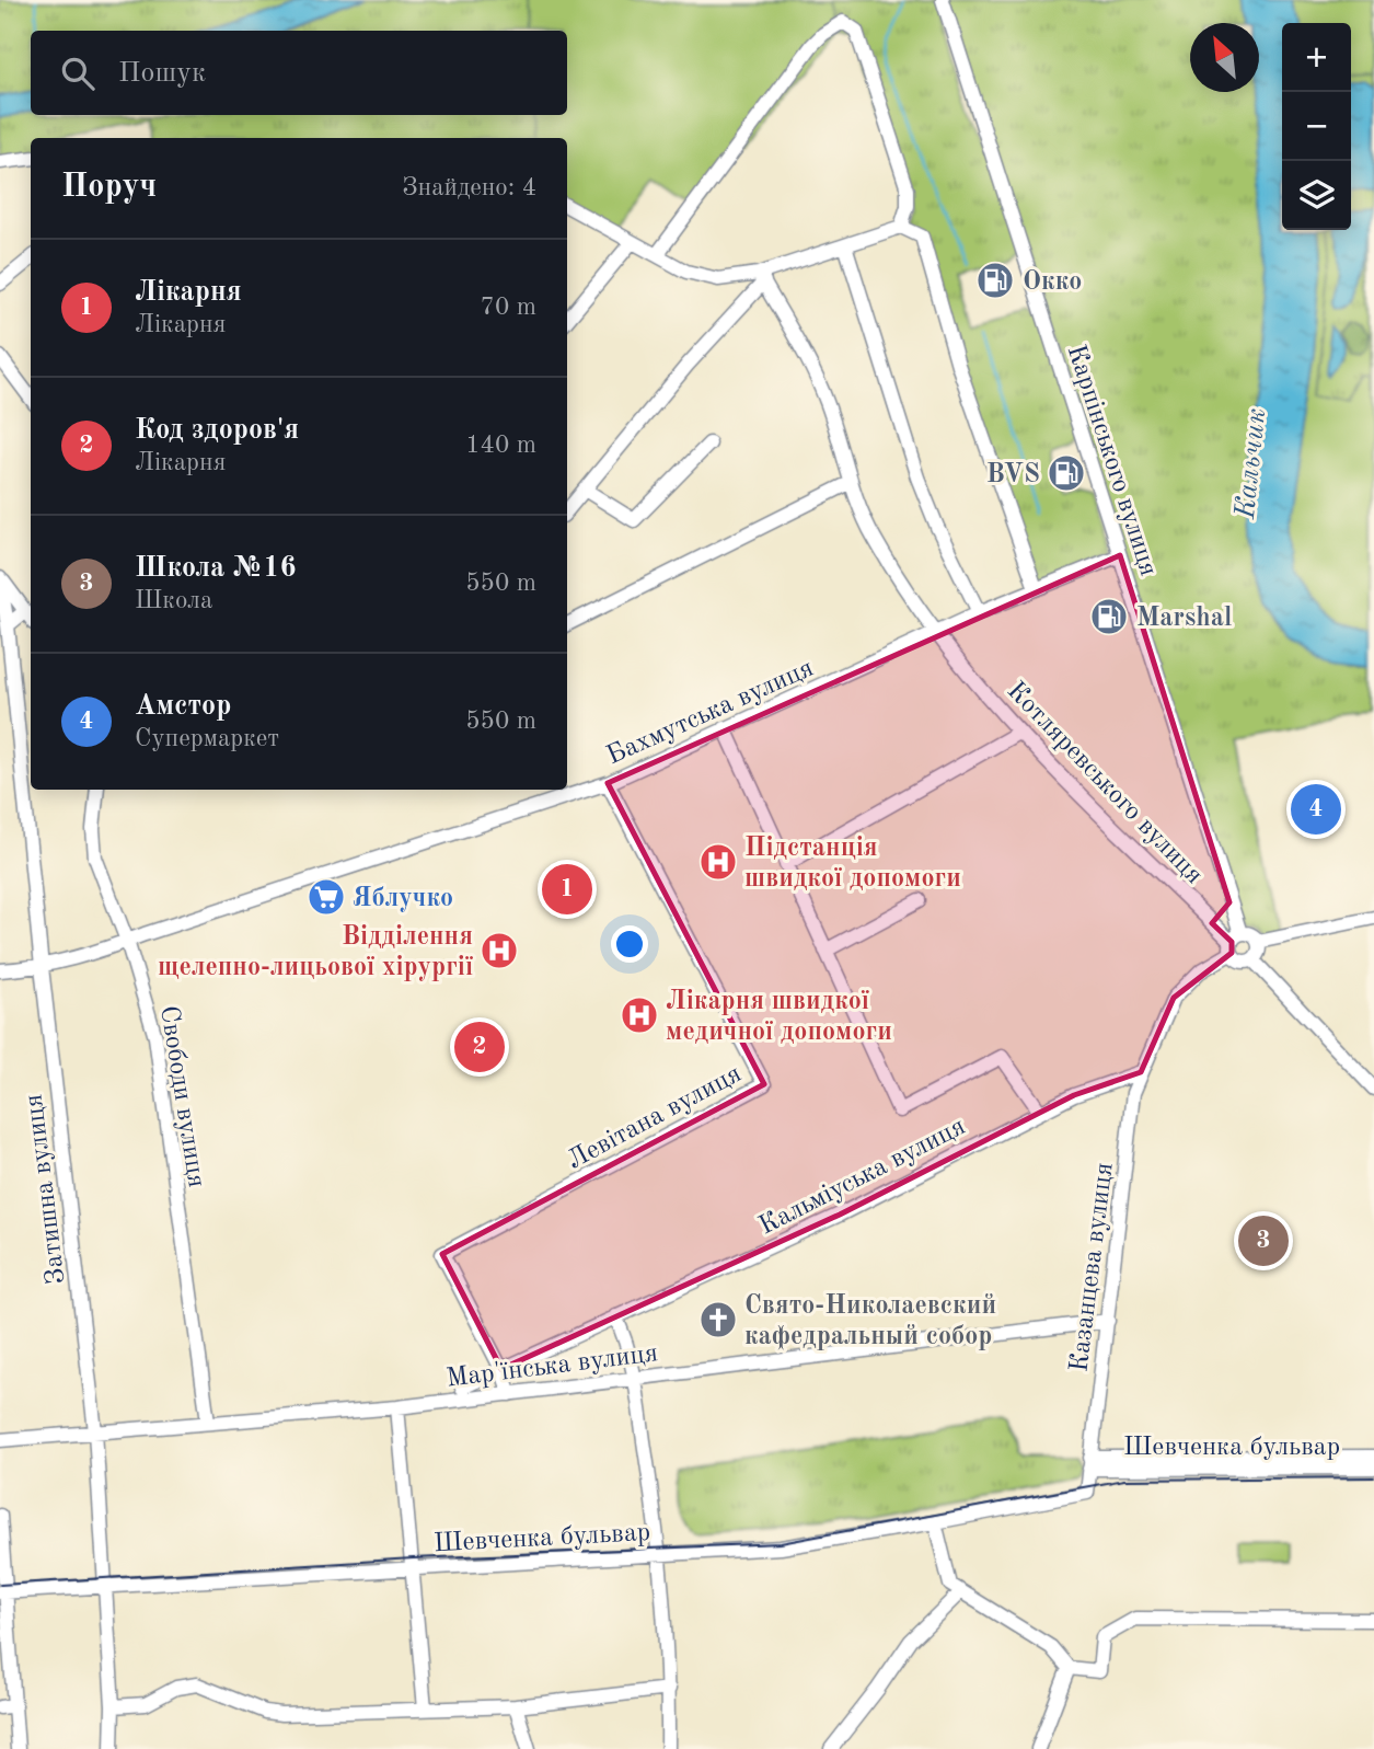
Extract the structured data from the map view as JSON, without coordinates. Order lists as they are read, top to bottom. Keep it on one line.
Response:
{"streets":{"street":["Карпінського вулиця","Бахмутська вулиця","Котляревського вулиця","Свободи вулиця","Левітана вулиця","Кальміуська вулиця","Затишна вулиця","Казанцева вулиця","Мар'їнська вулиця","Шевченка бульвар"]},"crossings":[["Карпінського вулиця","Бахмутська вулиця"],["Карпінського вулиця","Котляревського вулиця"],["Бахмутська вулиця","Котляревського вулиця"],["Бахмутська вулиця","Свободи вулиця"],["Бахмутська вулиця","Левітана вулиця"],["Бахмутська вулиця","Затишна вулиця"],["Свободи вулиця","Мар'їнська вулиця"],["Левітана вулиця","Кальміуська вулиця"],["Левітана вулиця","Мар'їнська вулиця"],["Кальміуська вулиця","Казанцева вулиця"],["Затишна вулиця","Мар'їнська вулиця"],["Затишна вулиця","Шевченка бульвар"],["Казанцева вулиця","Мар'їнська вулиця"],["Казанцева вулиця","Шевченка бульвар"]],"water":["Кальчик"],"places":{"fuel station":["Окко","BVS","Marshal"],"hospital":["Підстанція швидкої допомоги","Відділення щелепно-лицьової хірургії","Лікарня швидкої медичної допомоги"],"supermarket":["Яблучко"],"church":["Свято-Николаевский кафедральный собор"]},"north":"top left","page":{"map_buttons":["+","−"],"search":"Пошук","heading":["Поруч","Знайдено: 4"],"list":[{"mark":"1","name":"Лікарня","note":"Лікарня","value":"70 m"},{"mark":"2","name":"Код здоров'я","note":"Лікарня","value":"140 m"},{"mark":"3","name":"Школа №16","note":"Школа","value":"550 m"},{"mark":"4","name":"Амстор","note":"Супермаркет","value":"550 m"}],"pins":["4","1","2","3"]}}
